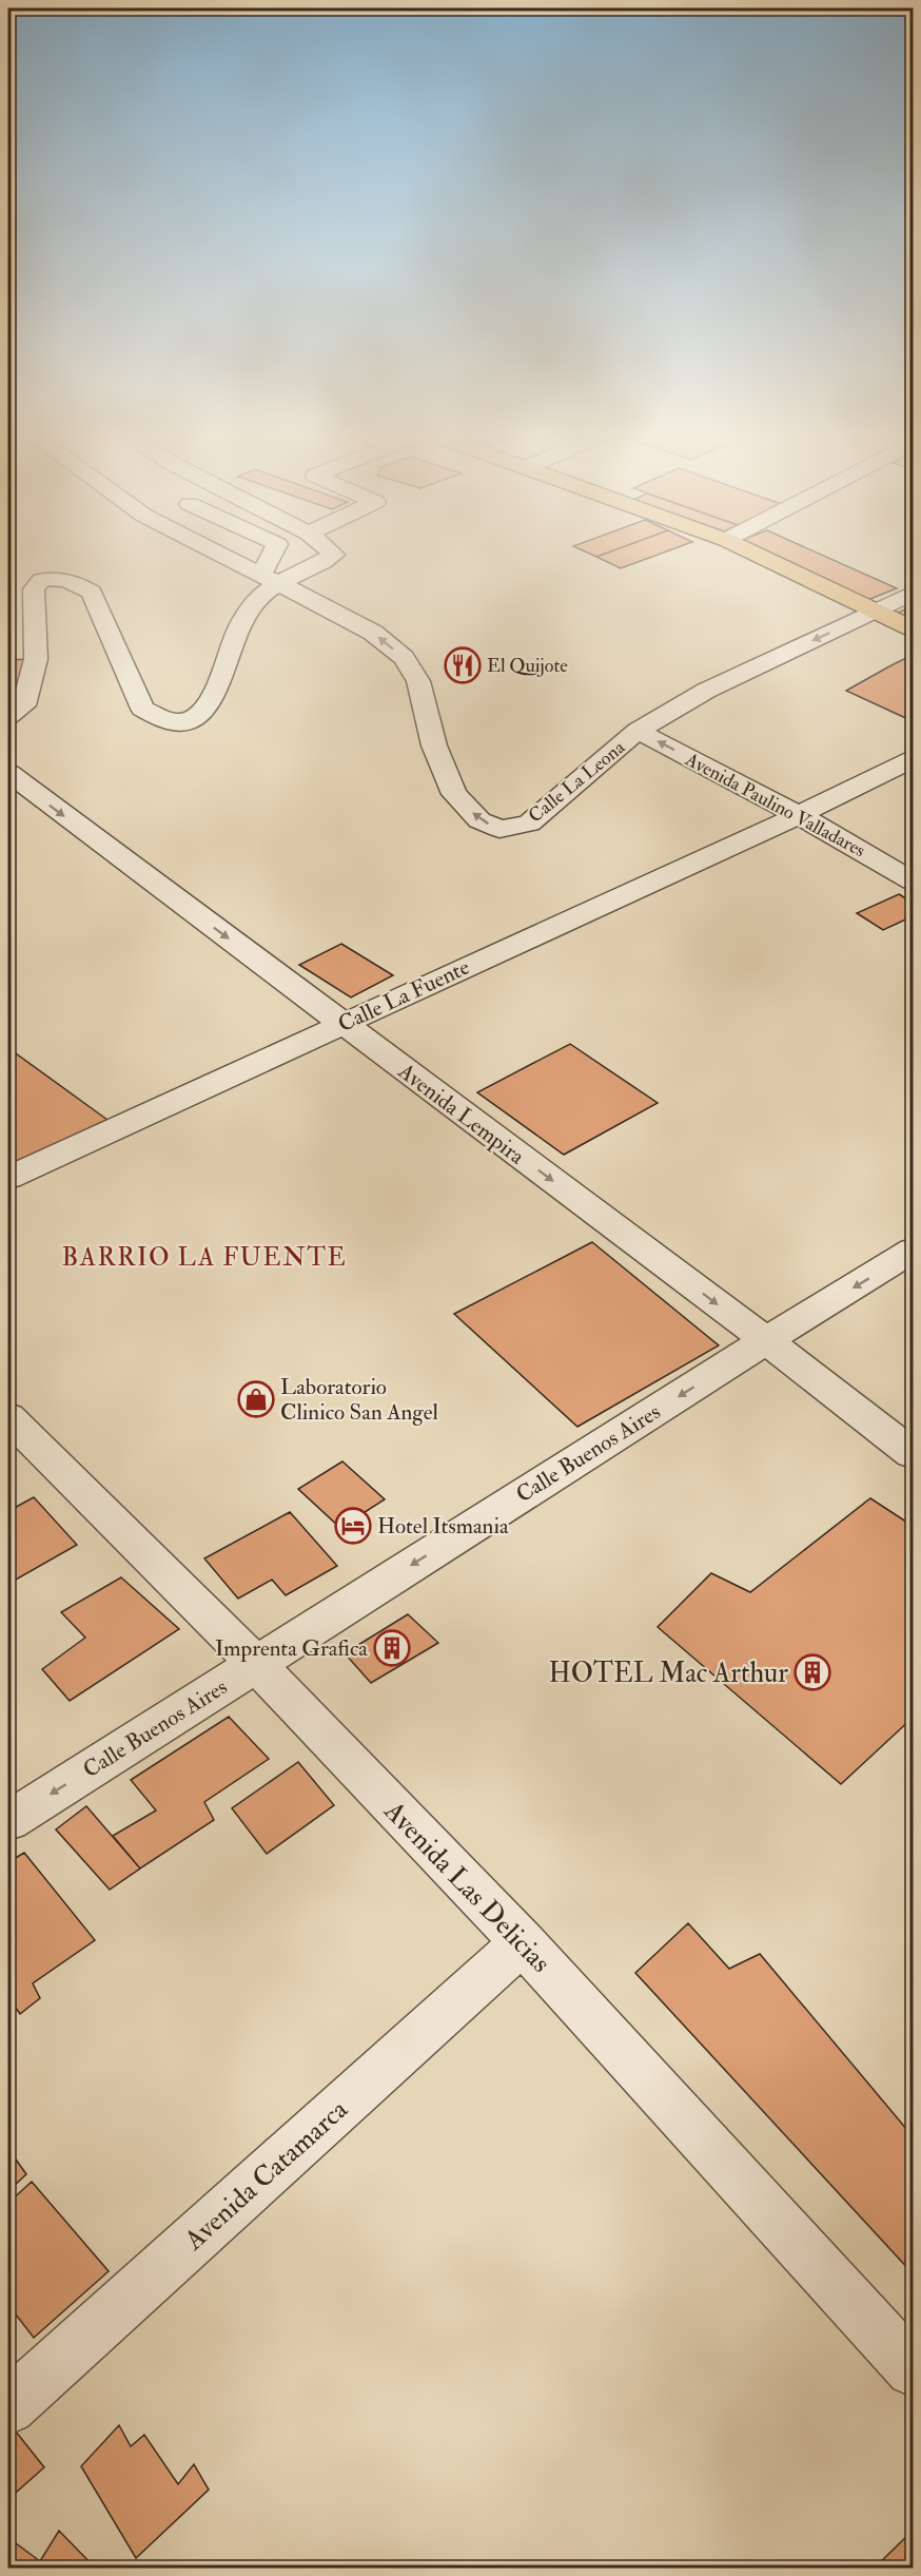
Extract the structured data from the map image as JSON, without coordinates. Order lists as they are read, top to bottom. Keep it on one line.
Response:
{"streets":{"street":["Calle La Leona","Avenida Paulino Valladares","Calle La Fuente","Avenida Lempira","Calle Buenos Aires","Avenida Las Delicias","Avenida Catamarca"]},"crossings":[["Calle La Leona","Avenida Paulino Valladares"],["Avenida Paulino Valladares","Calle La Fuente"],["Calle La Fuente","Avenida Lempira"],["Avenida Lempira","Calle Buenos Aires"],["Calle Buenos Aires","Avenida Las Delicias"],["Avenida Las Delicias","Avenida Catamarca"]],"one_way":["Avenida Paulino Valladares","Avenida Lempira","Calle Buenos Aires"],"districts":["BARRIO LA FUENTE"],"places":{"restaurant":["El Quijote"],"shop":["Laboratorio Clinico San Angel"],"hotel":["Hotel Itsmania"],"building":["Imprenta Grafica","HOTEL Mac Arthur"]}}
